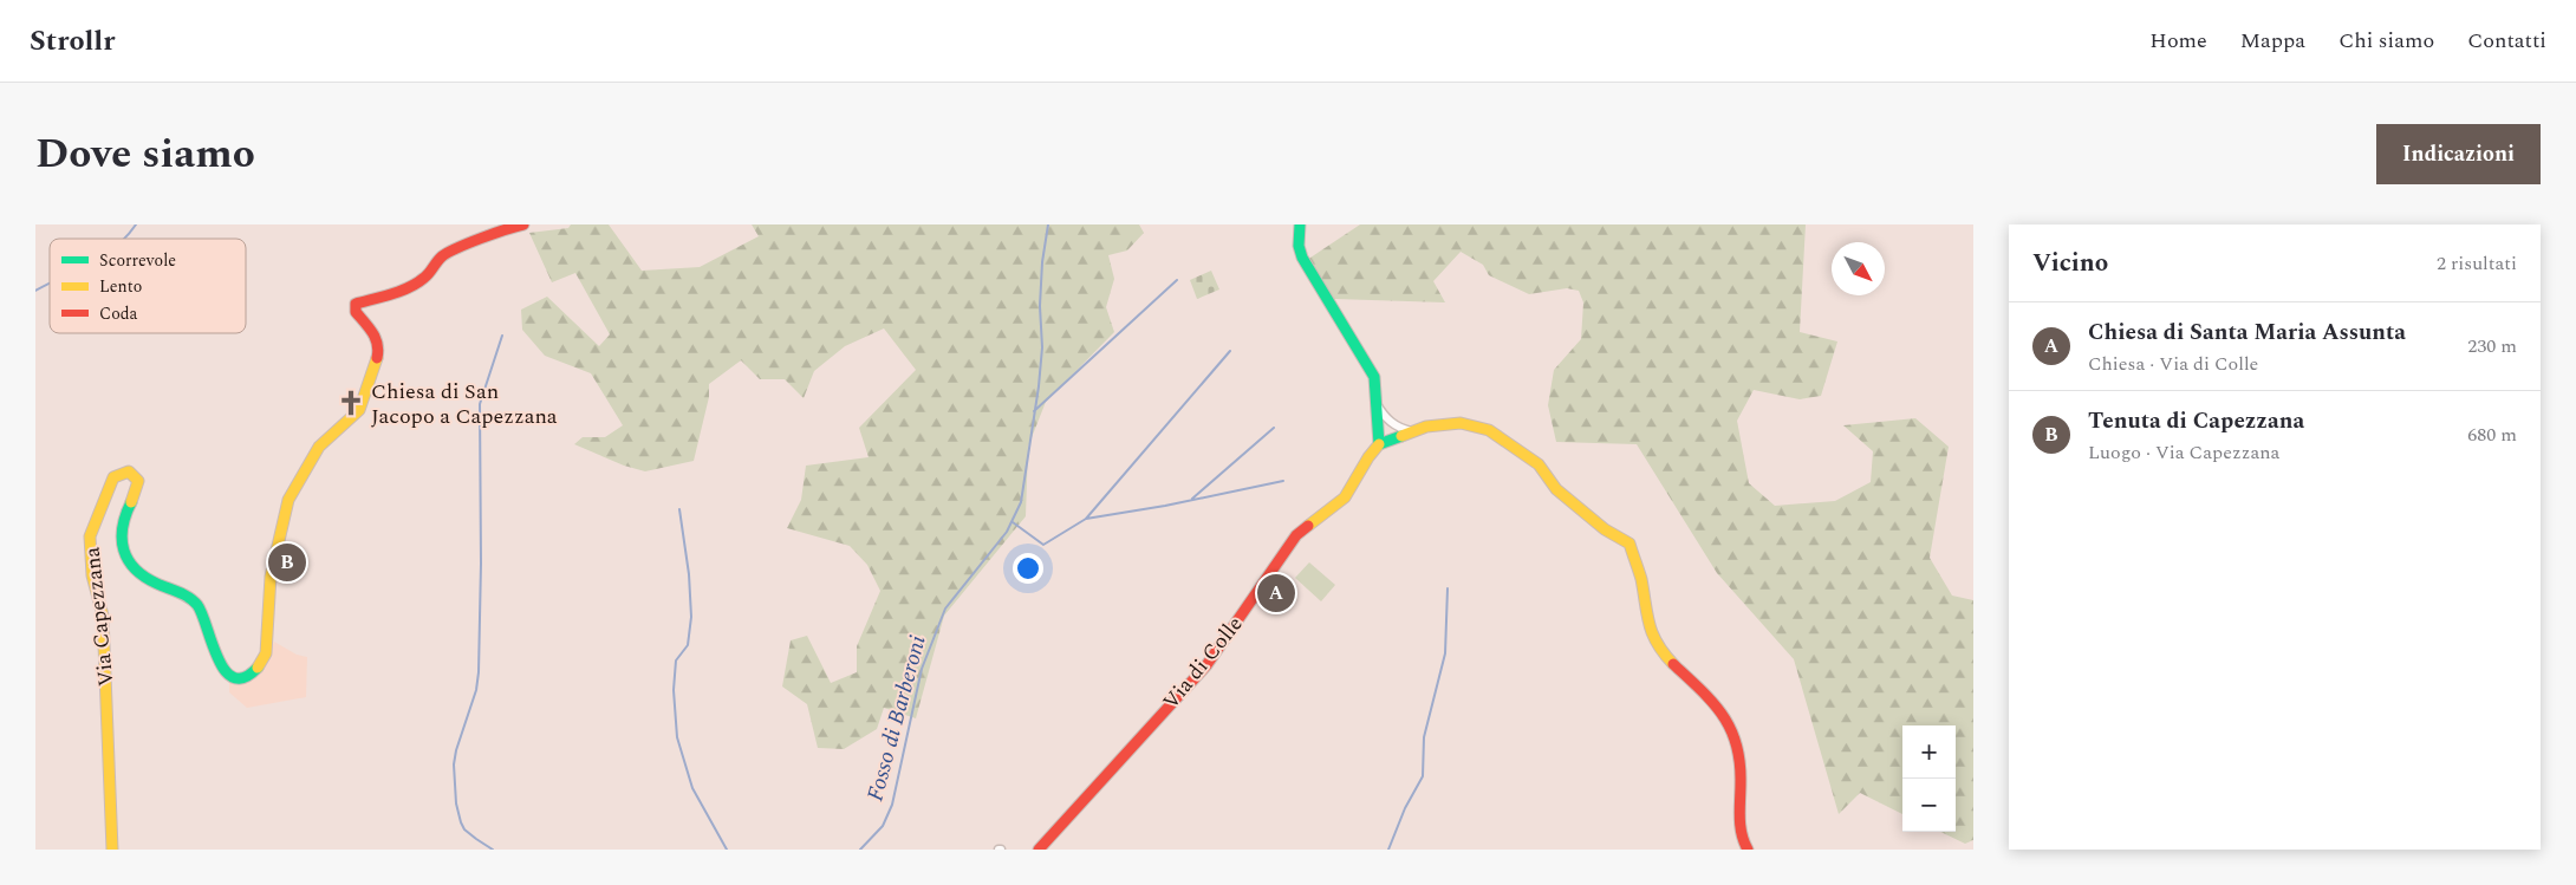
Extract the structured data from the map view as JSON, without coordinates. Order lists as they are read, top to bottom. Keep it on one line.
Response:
{"streets":{"street":["Via Capezzana","Via di Colle"]},"water":["Fosso di Barberoni"],"places":{"church":["Chiesa di San Jacopo a Capezzana"]},"legend":["Scorrevole","Lento","Coda"],"north":"bottom right","page":{"header":"Strollr","nav":["Home","Mappa","Chi siamo","Contatti"],"title":"Dove siamo","buttons":"Indicazioni","heading":["Vicino","2 risultati"],"list":[{"mark":"A","name":"Chiesa di Santa Maria Assunta","note":"Chiesa · Via di Colle","value":"230 m"},{"mark":"B","name":"Tenuta di Capezzana","note":"Luogo · Via Capezzana","value":"680 m"}],"pins":["B","A"],"map_buttons":["+","−"]}}
